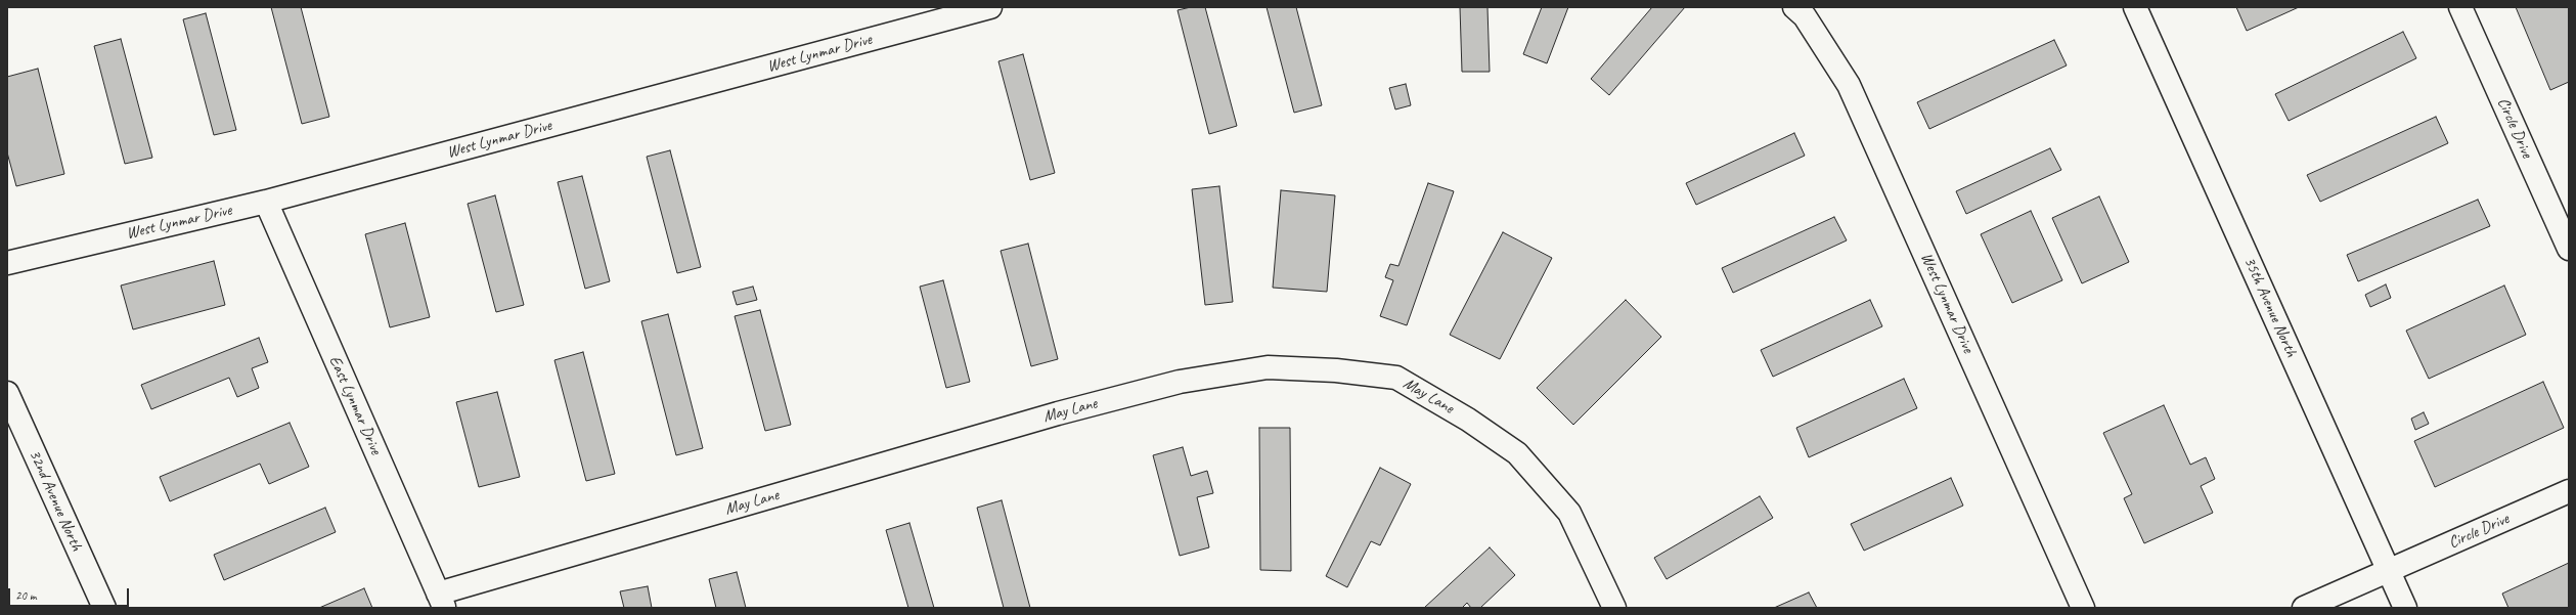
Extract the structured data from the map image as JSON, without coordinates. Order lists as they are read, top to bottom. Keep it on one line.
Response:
{"streets":{"street":["West Lynmar Drive","Circle Drive","35th Avenue North","May Lane","East Lynmar Drive","32nd Avenue North"]},"crossings":[["West Lynmar Drive","East Lynmar Drive"],["Circle Drive","35th Avenue North"],["May Lane","East Lynmar Drive"]],"scale_bar":"20 m"}
